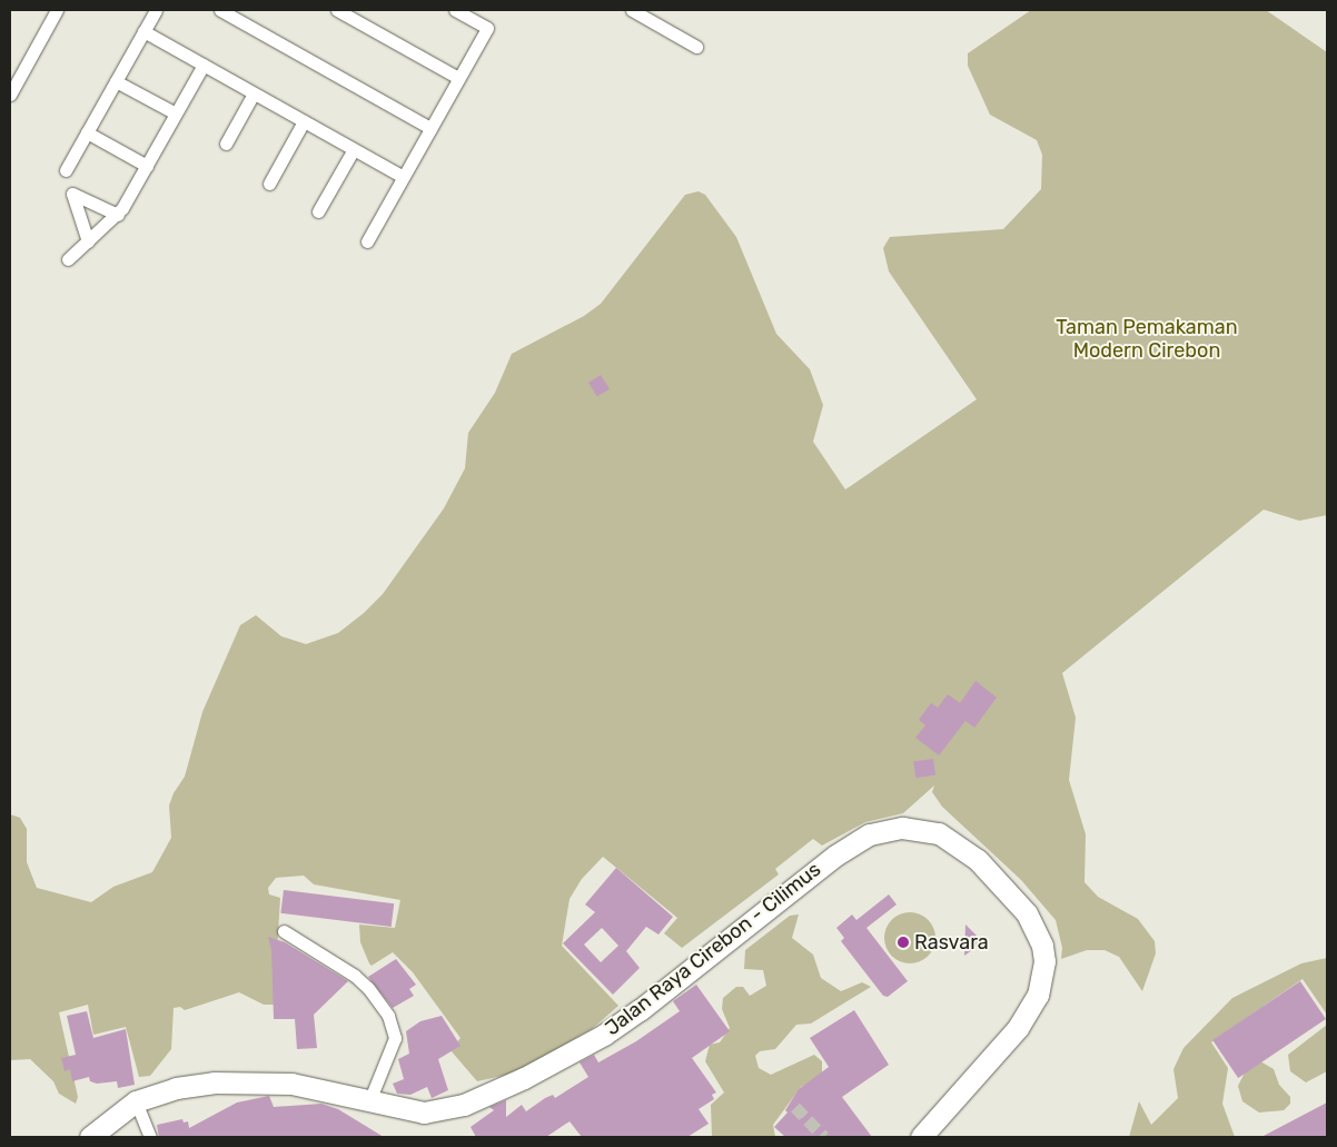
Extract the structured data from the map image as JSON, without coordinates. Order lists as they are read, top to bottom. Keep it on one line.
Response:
{"streets":{"highway":["Jalan Raya Cirebon - Cilimus"]},"parks":["Taman Pemakaman Modern Cirebon"],"places":["Rasvara"]}
